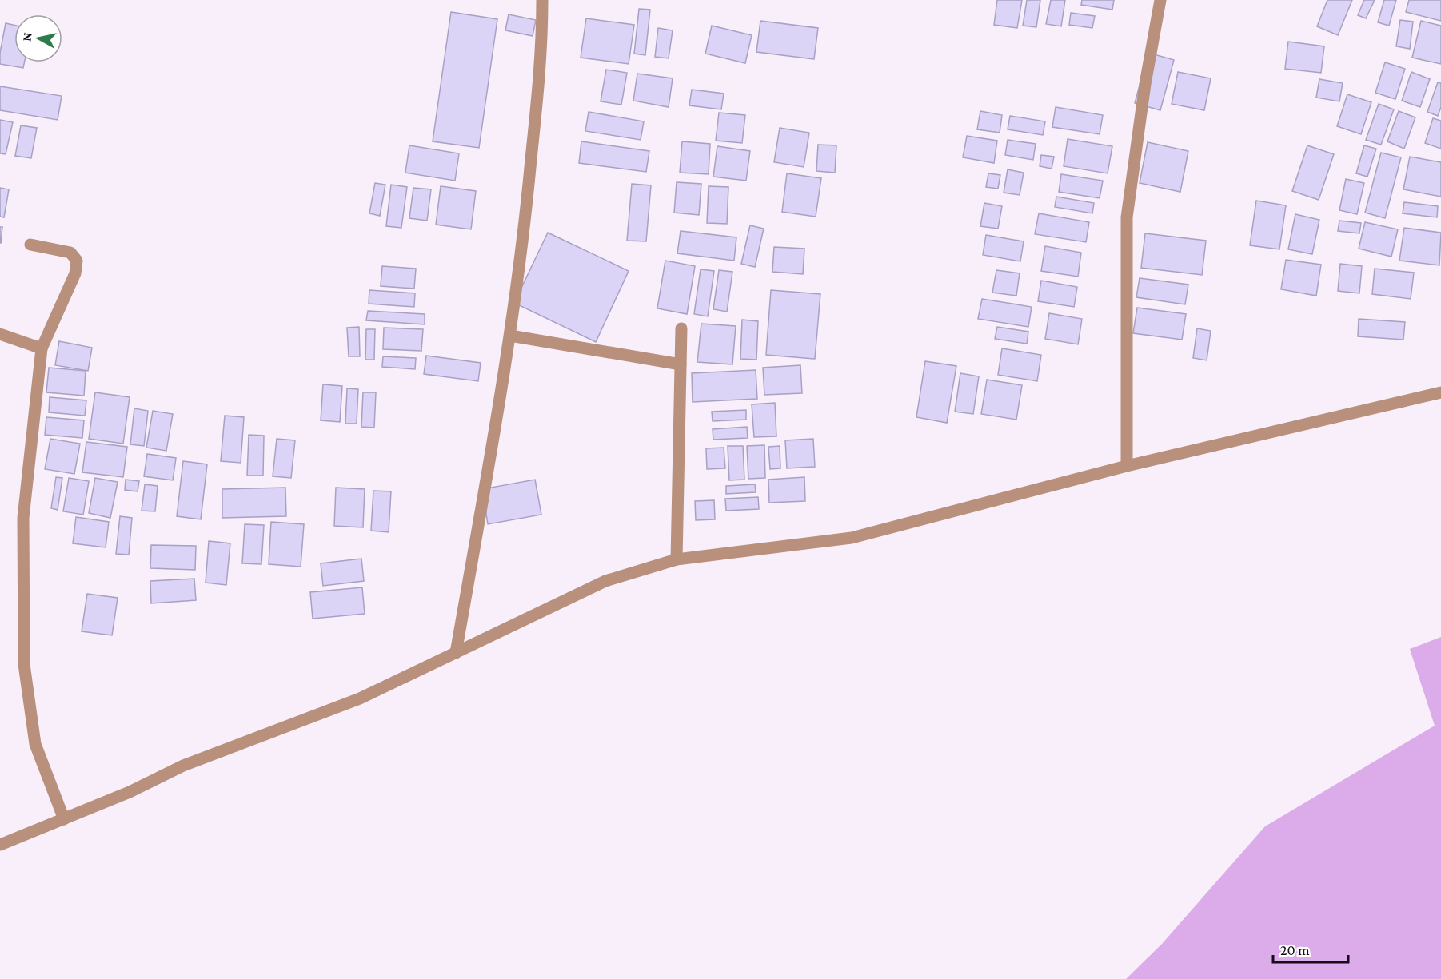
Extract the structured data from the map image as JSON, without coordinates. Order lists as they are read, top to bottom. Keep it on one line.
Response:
{"scale_bar":"20 m","north":"left"}
